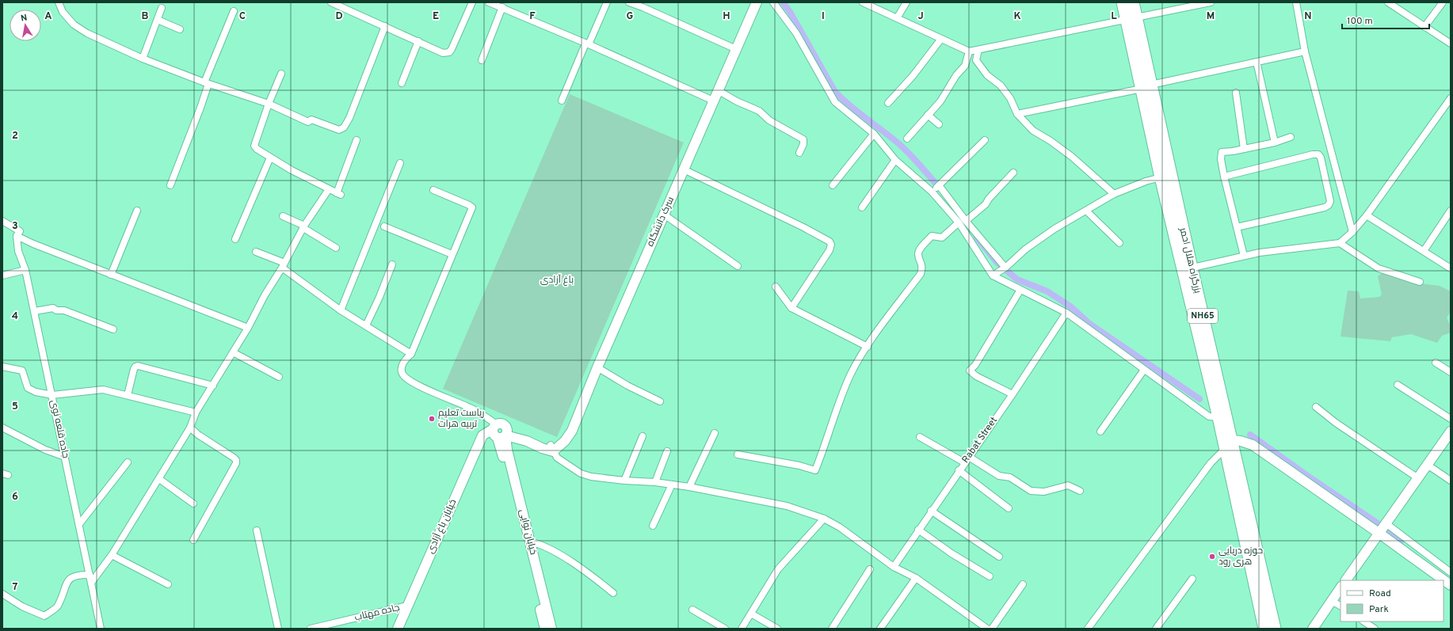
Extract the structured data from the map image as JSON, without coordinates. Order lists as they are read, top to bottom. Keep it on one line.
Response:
{"streets":{"highway":["بزرگراه هلال احمر","NH65"],"street":["سرک دانشگاه","جاده قلعه نوی","Rabat Street","خیابان باغ آزادی","خیابان نوایی","جاده مهتاب"]},"crossings":[["خیابان باغ آزادی","جاده مهتاب"]],"parks":["باغ آزادی"],"places":["ریاست تعلیم تربیه هرات","حوزه دریایی هری رود"],"legend":["Road","Park"],"scale_bar":"100 m","north":"top","grid":{"columns":["A","B","C","D","E","F","G","H","I","J","K","L","M","N"],"rows":["2","3","4","5","6","7"]}}
